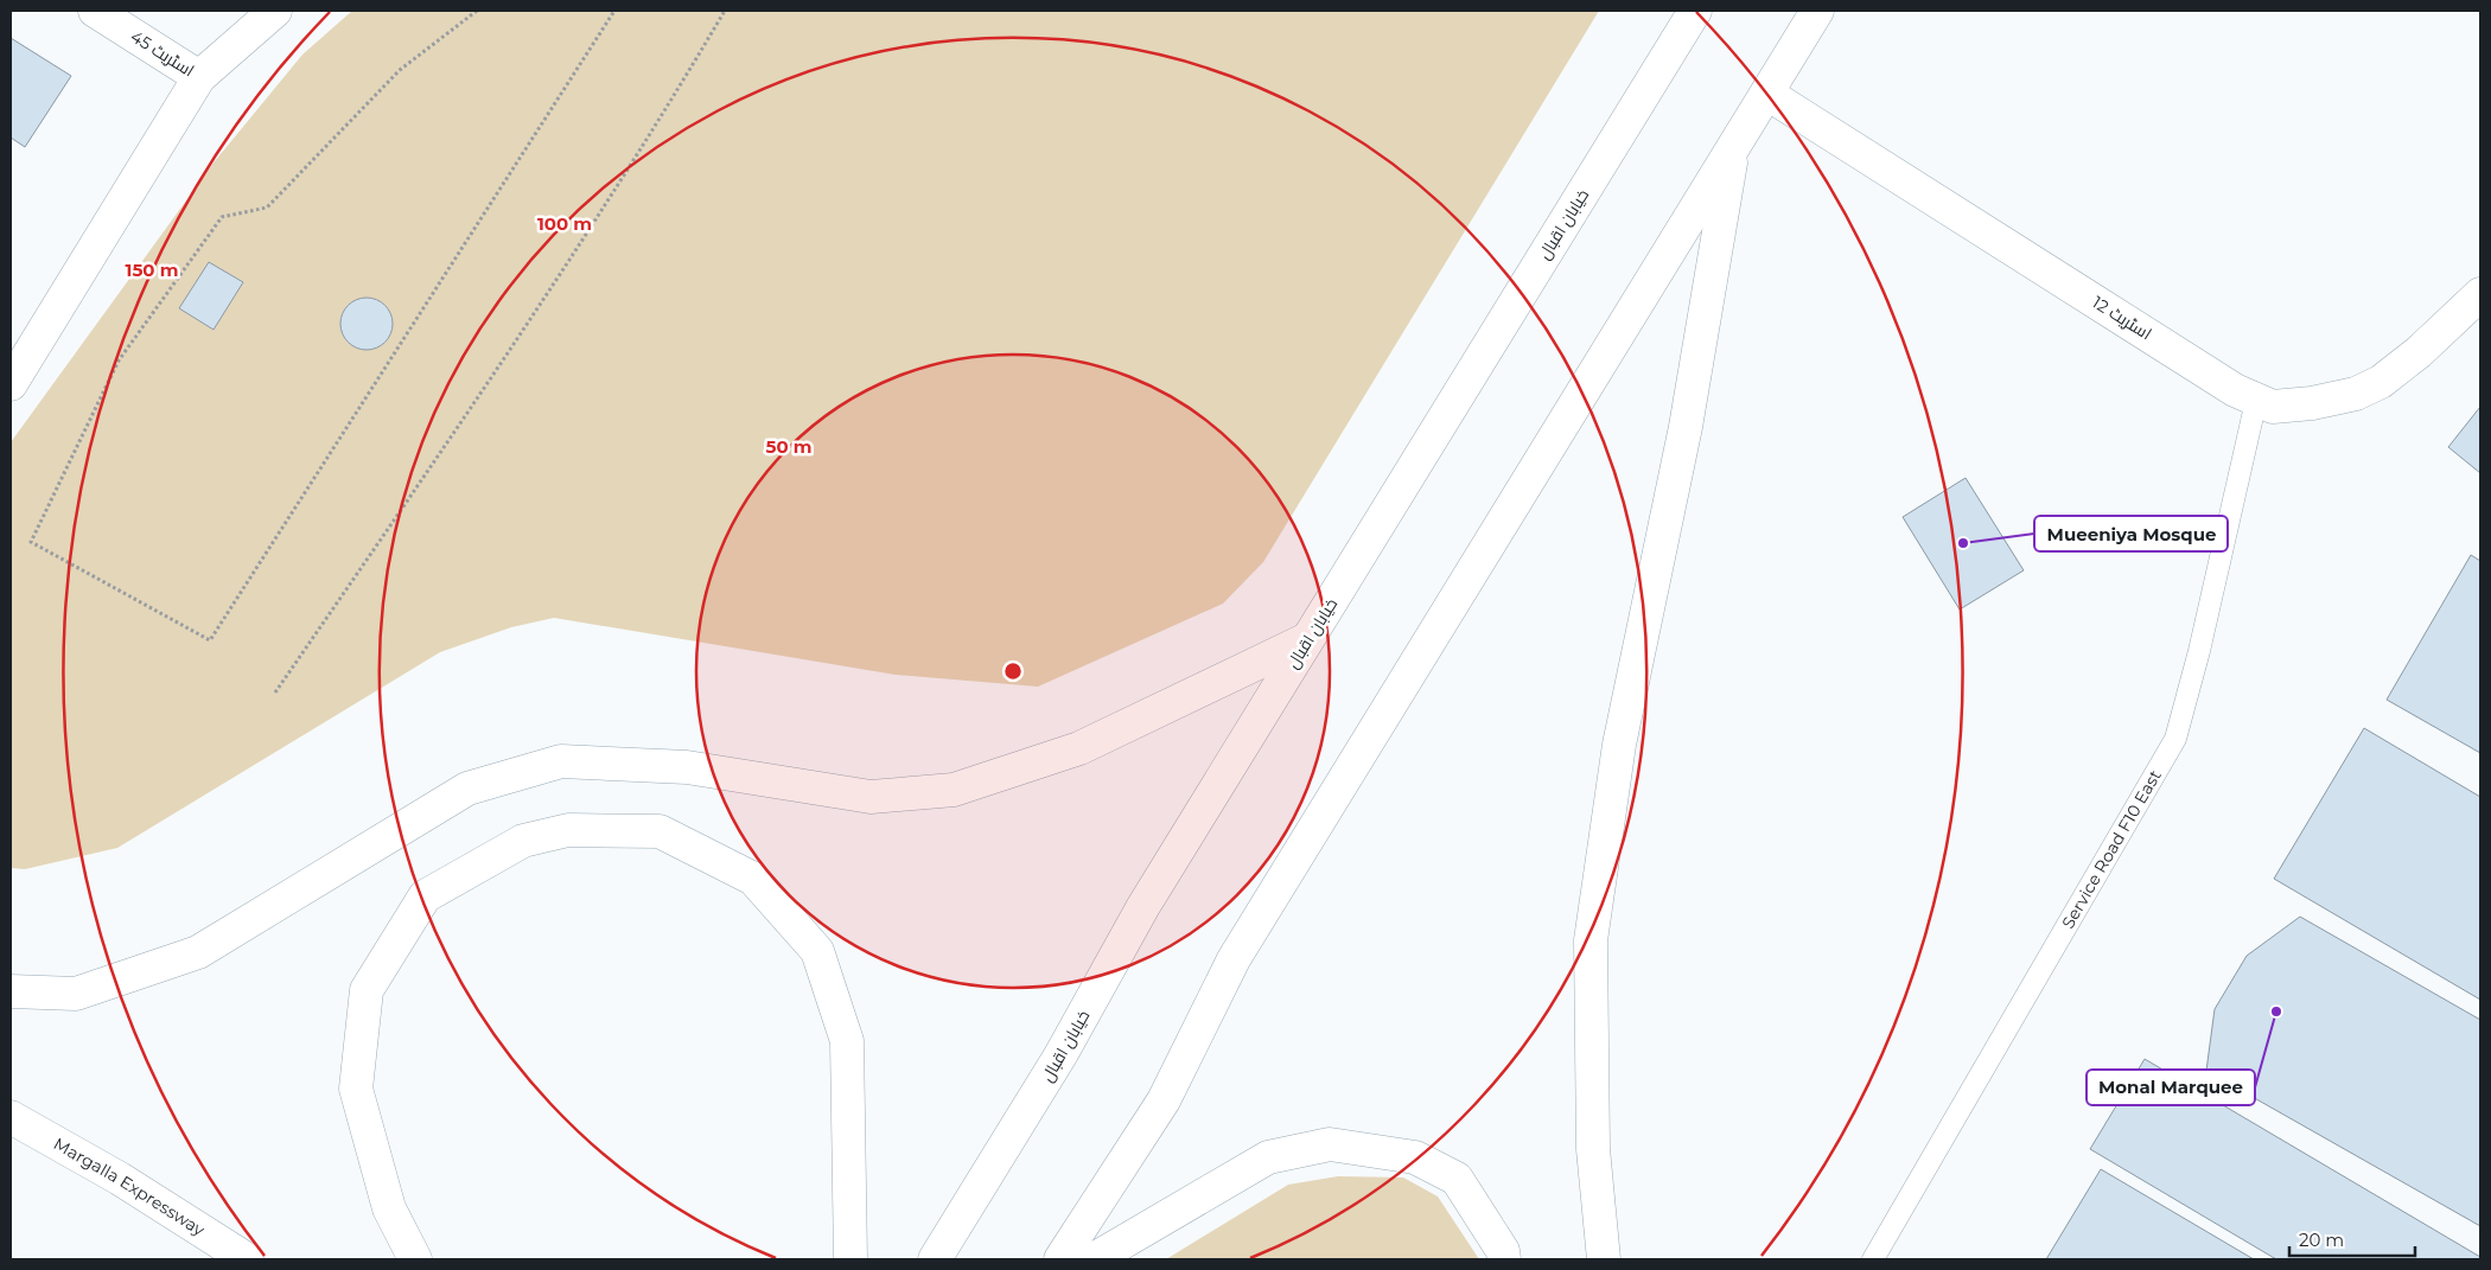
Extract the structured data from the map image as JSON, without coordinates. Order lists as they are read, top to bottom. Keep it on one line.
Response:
{"streets":{"main road":["اسٹریٹ 45","خیابان اقبال","اسٹریٹ 12","Margalla Expressway"],"lane":["Service Road F10 East"]},"crossings":[["اسٹریٹ 12","Service Road F10 East"]],"places":["Mueeniya Mosque","Monal Marquee"],"scale_bar":"20 m","rings":["100 m","150 m","50 m"]}
